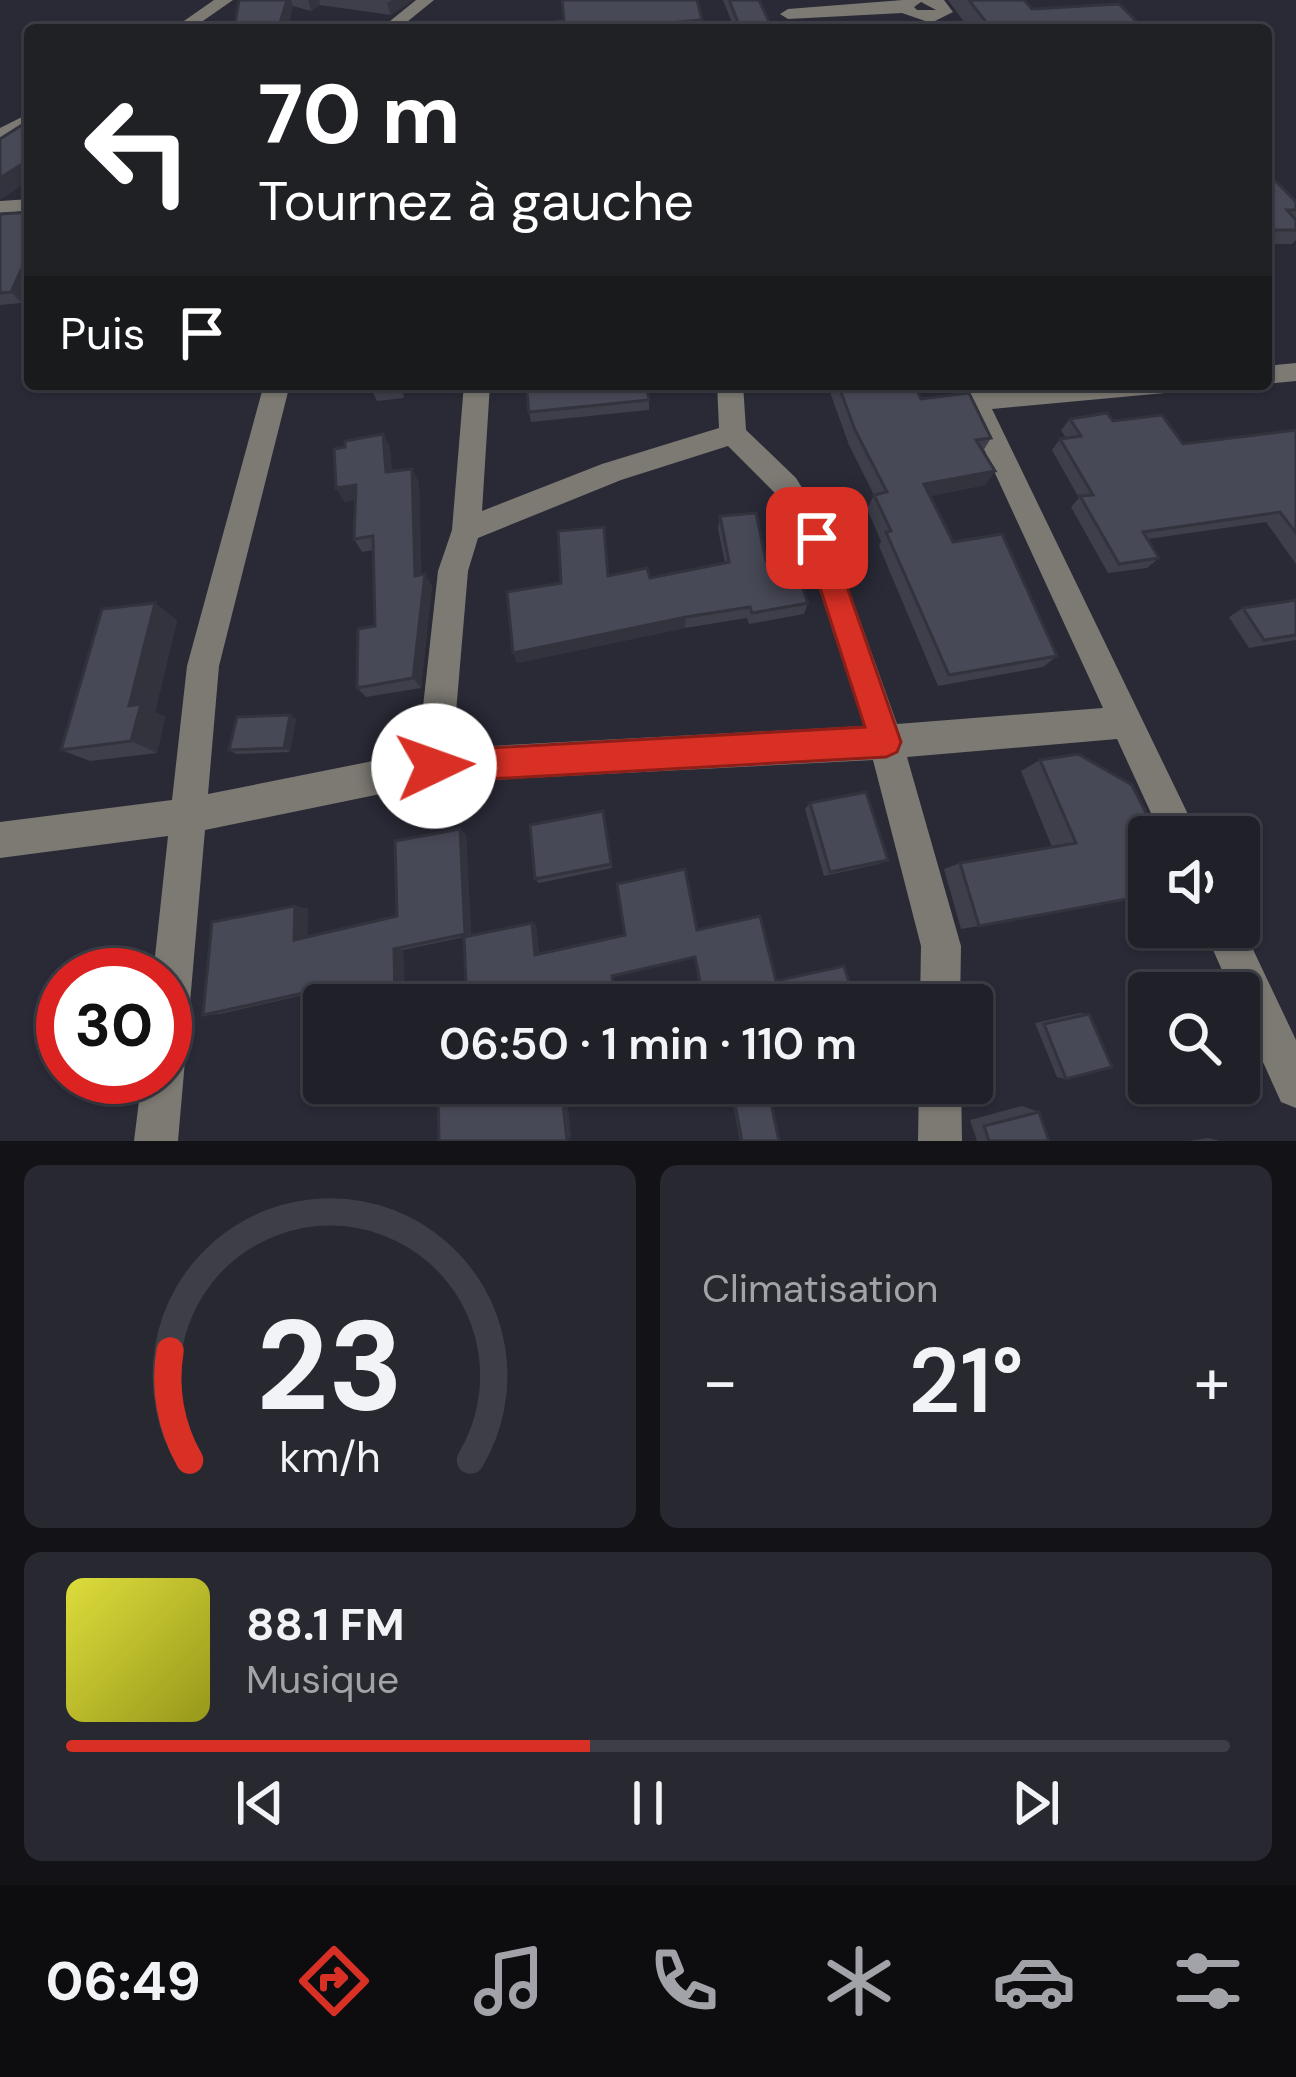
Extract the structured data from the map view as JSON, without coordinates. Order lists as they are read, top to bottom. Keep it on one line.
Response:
{"page":{"turn":["70 m","Tournez à gauche"],"then":"Puis","limit":"30","trip":"06:50 · 1 min · 110 m","tile":"Climatisation","heat":["−","21°","+"],"song":["88.1 FM","Musique"],"tabs":"06:49","gauge":["23","km/h"]}}
